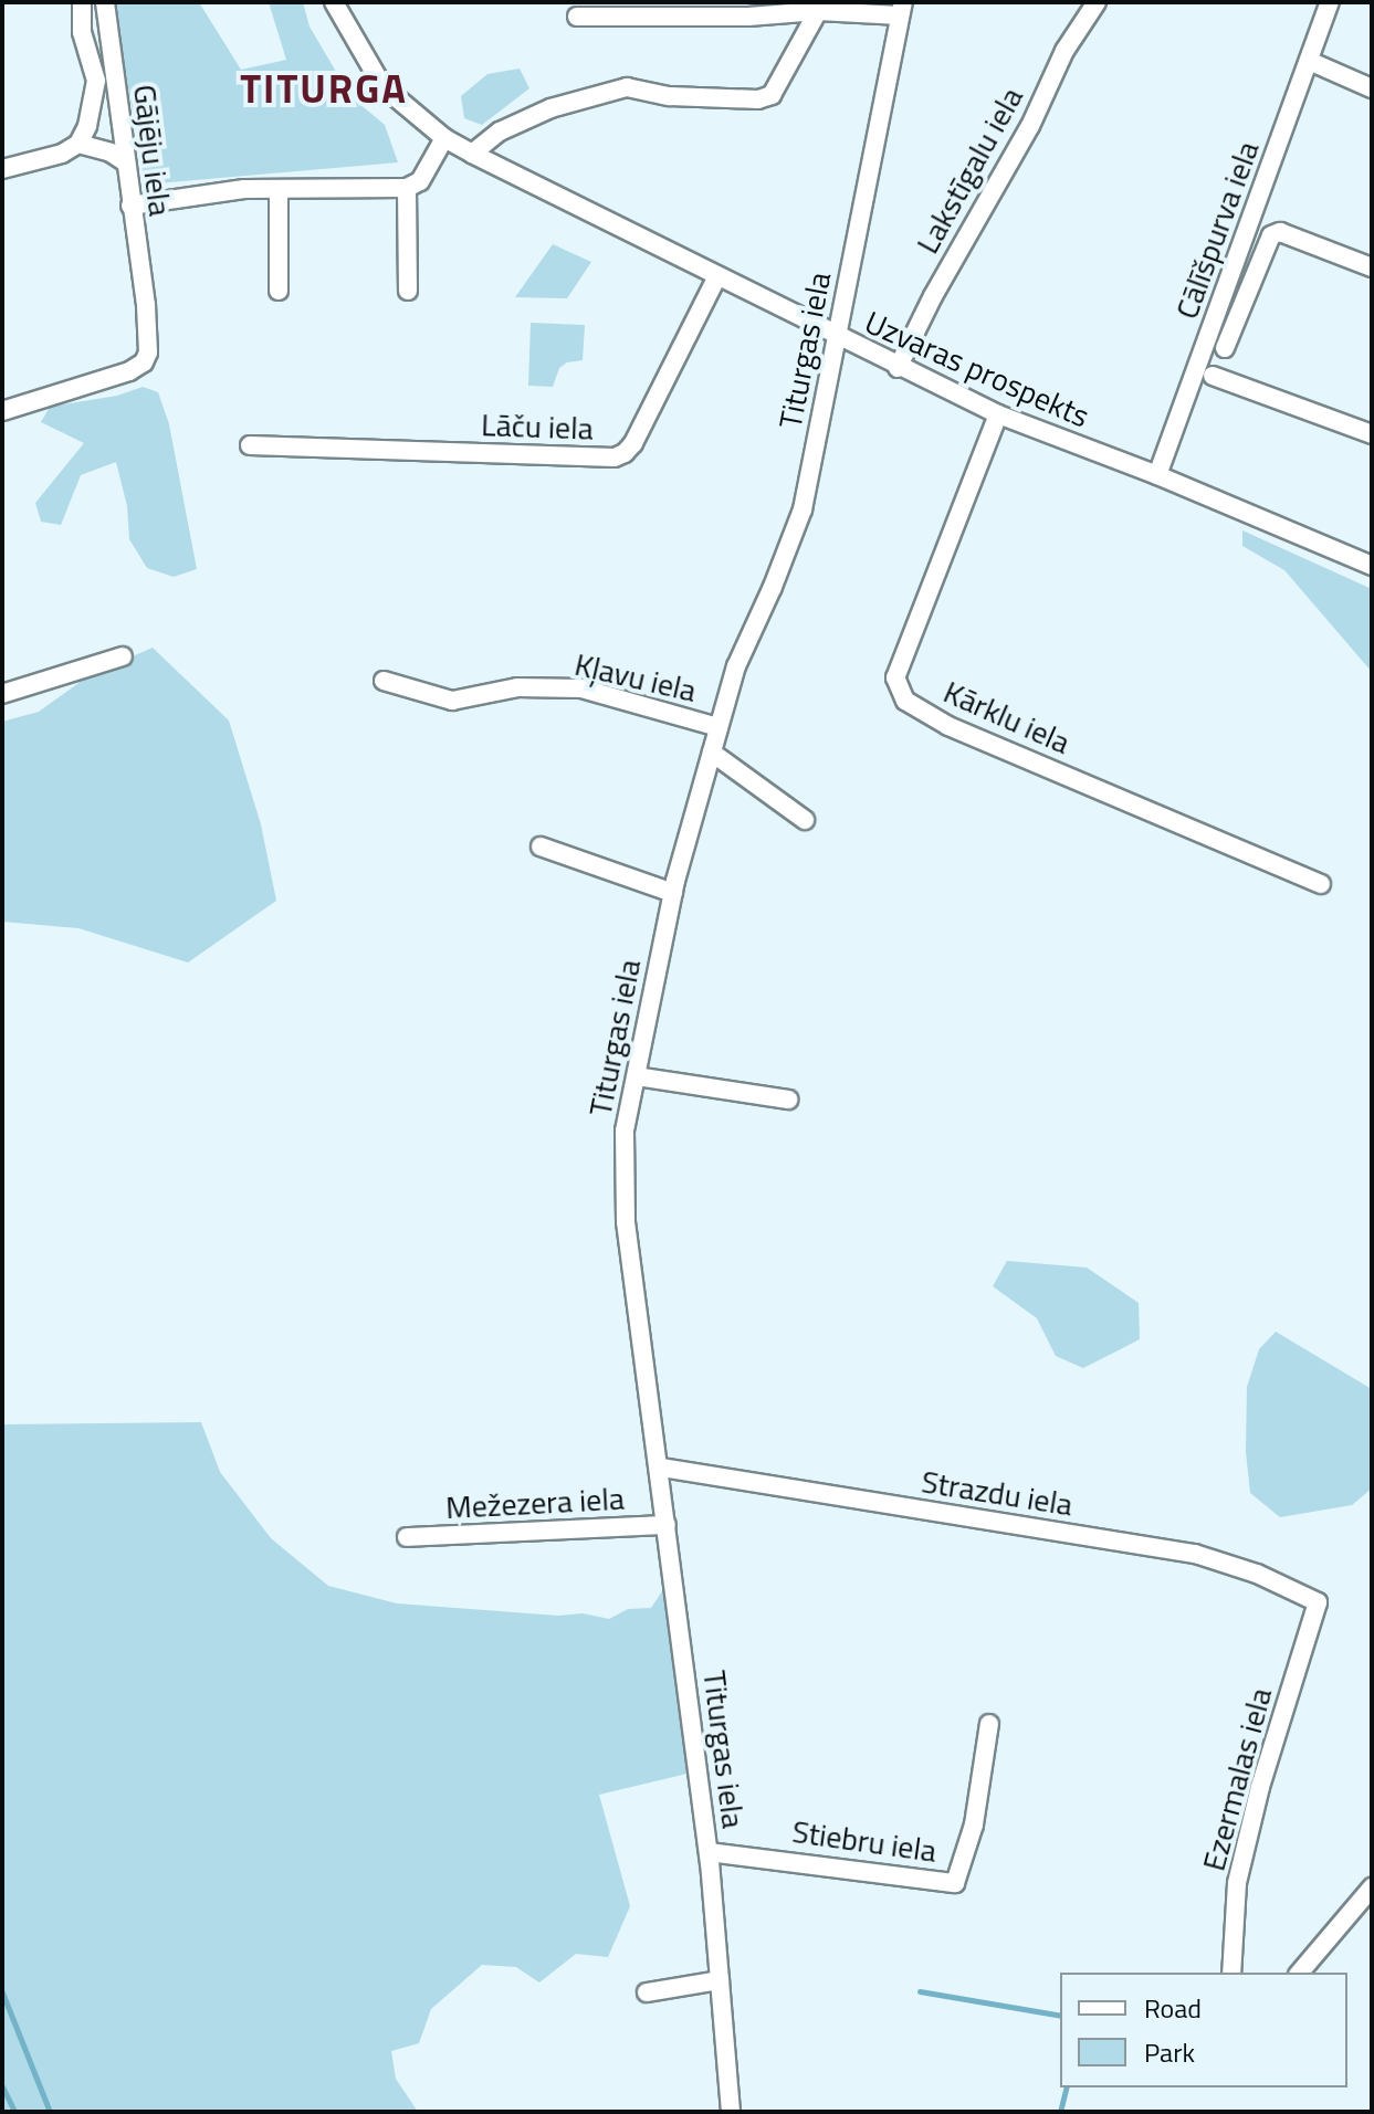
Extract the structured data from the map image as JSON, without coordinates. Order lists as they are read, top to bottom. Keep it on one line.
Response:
{"streets":{"street":["Gājēju iela","Lakstīgalu iela","Cālīšpurva iela","Titurgas iela","Uzvaras prospekts","Lāču iela","Kļavu iela","Kārklu iela","Strazdu iela","Mežezera iela","Ezermalas iela","Stiebru iela"]},"crossings":[["Lakstīgalu iela","Uzvaras prospekts"],["Cālīšpurva iela","Uzvaras prospekts"],["Titurgas iela","Uzvaras prospekts"],["Titurgas iela","Kļavu iela"],["Titurgas iela","Strazdu iela"],["Titurgas iela","Mežezera iela"],["Titurgas iela","Stiebru iela"],["Uzvaras prospekts","Lāču iela"],["Uzvaras prospekts","Kārklu iela"],["Strazdu iela","Ezermalas iela"]],"districts":["TITURGA"],"legend":["Road","Park"]}
